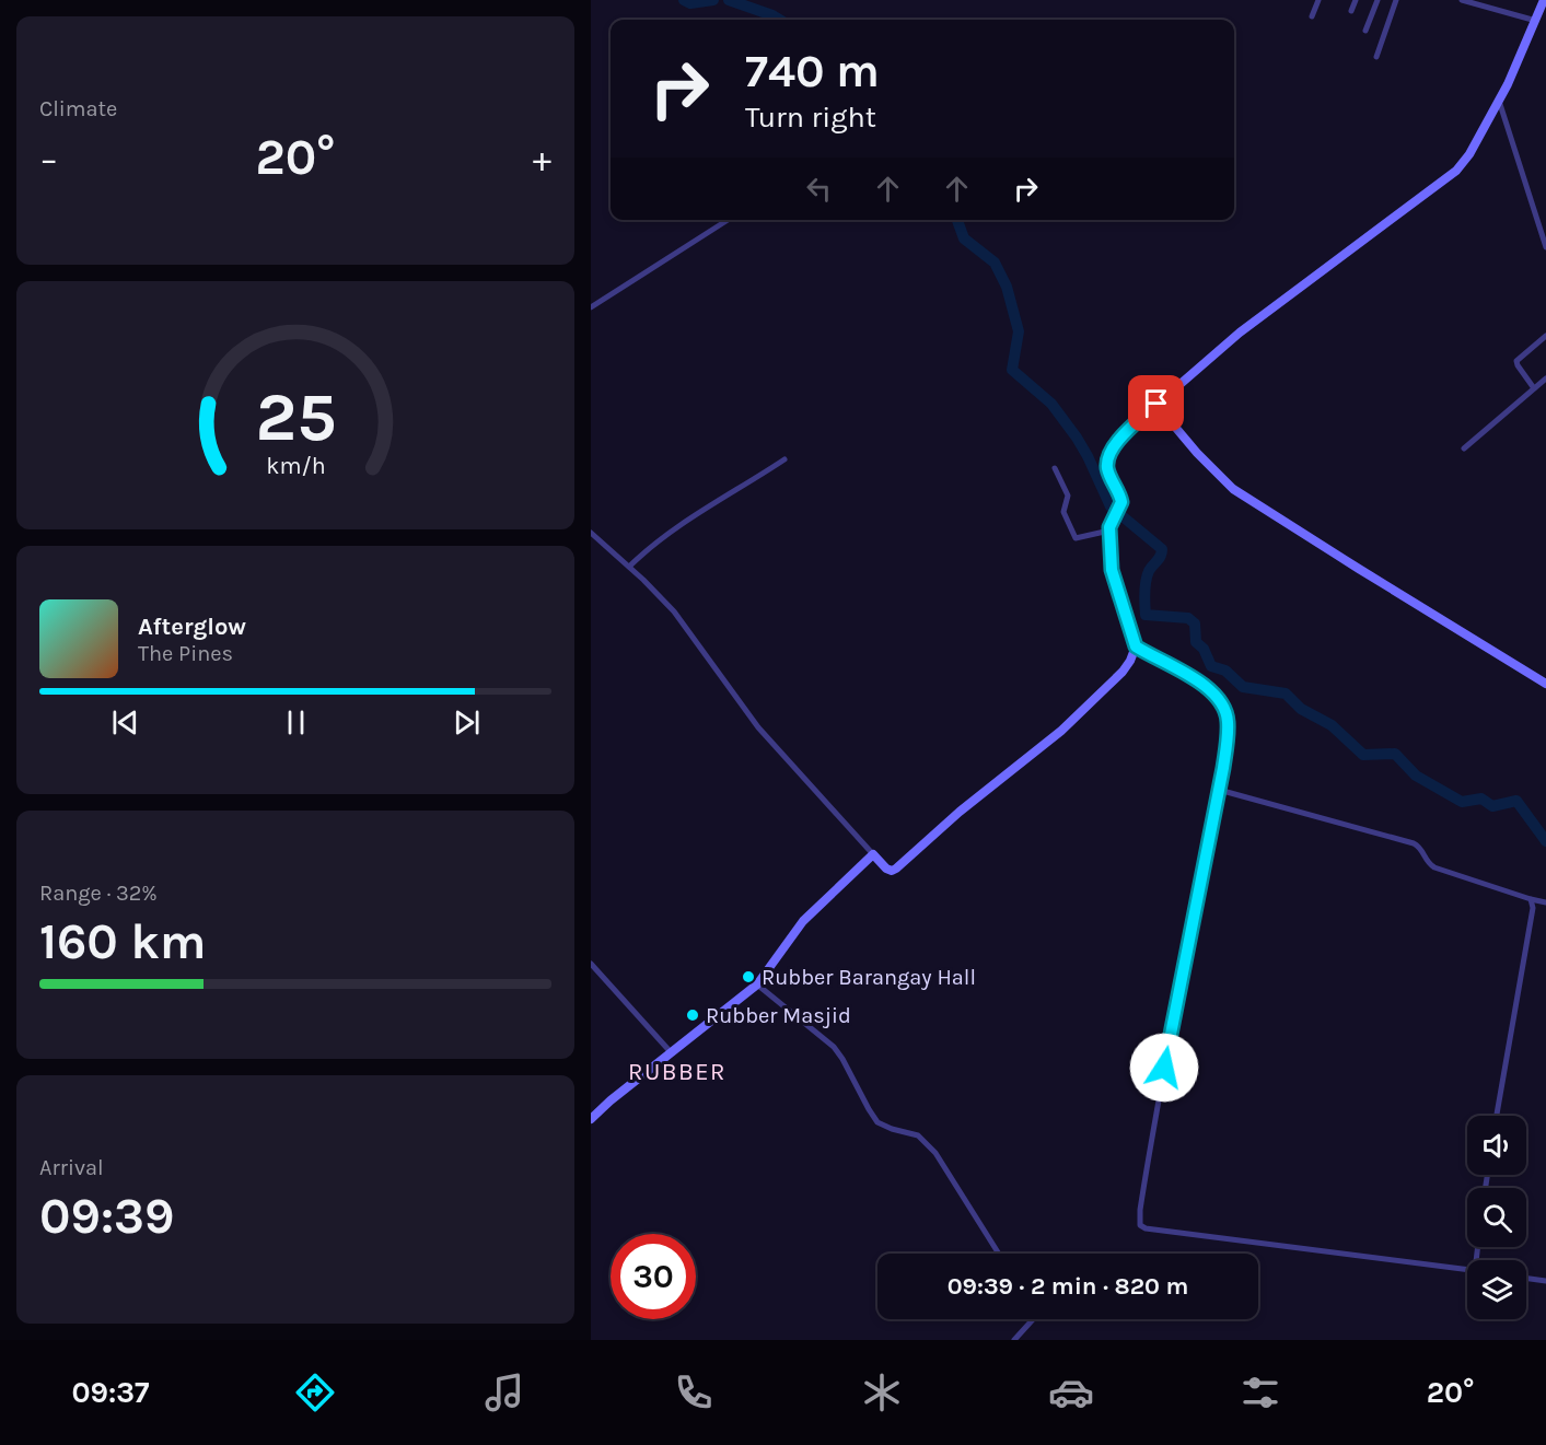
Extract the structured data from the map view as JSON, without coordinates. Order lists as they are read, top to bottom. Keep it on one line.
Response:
{"districts":["RUBBER"],"places":["Rubber Barangay Hall","Rubber Masjid"],"page":{"tile":["Climate",["Range · 32%","160 km"],["Arrival","09:39"]],"turn":["740 m","Turn right"],"heat":["−","20°","+"],"song":["Afterglow","The Pines"],"limit":"30","trip":"09:39 · 2 min · 820 m","tabs":["09:37","20°"],"gauge":["25","km/h"]}}
